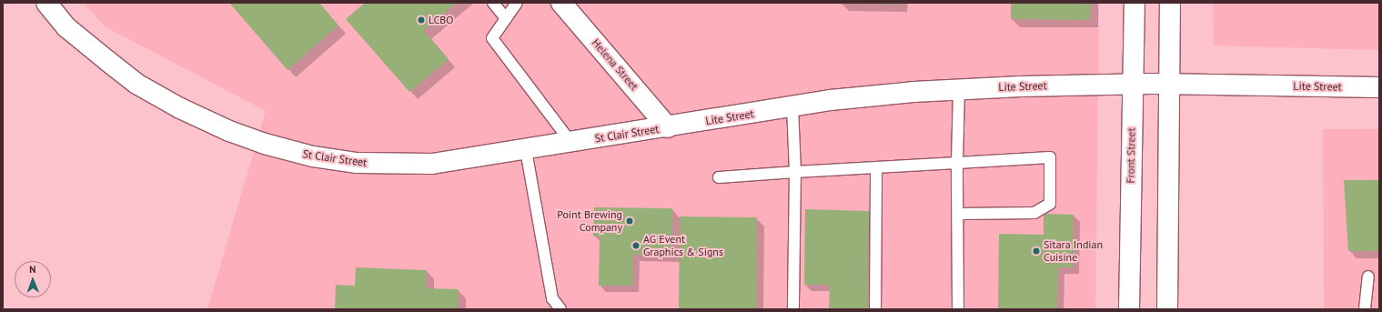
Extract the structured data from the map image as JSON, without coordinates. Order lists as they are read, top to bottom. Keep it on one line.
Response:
{"streets":{"street":["Helena Street","Lite Street","St Clair Street","Front Street"]},"crossings":[["Helena Street","Lite Street"],["Helena Street","St Clair Street"],["Lite Street","St Clair Street"],["Lite Street","Front Street"]],"places":["LCBO","Point Brewing Company","AG Event Graphics & Signs","Sitara Indian Cuisine"],"north":"top"}
